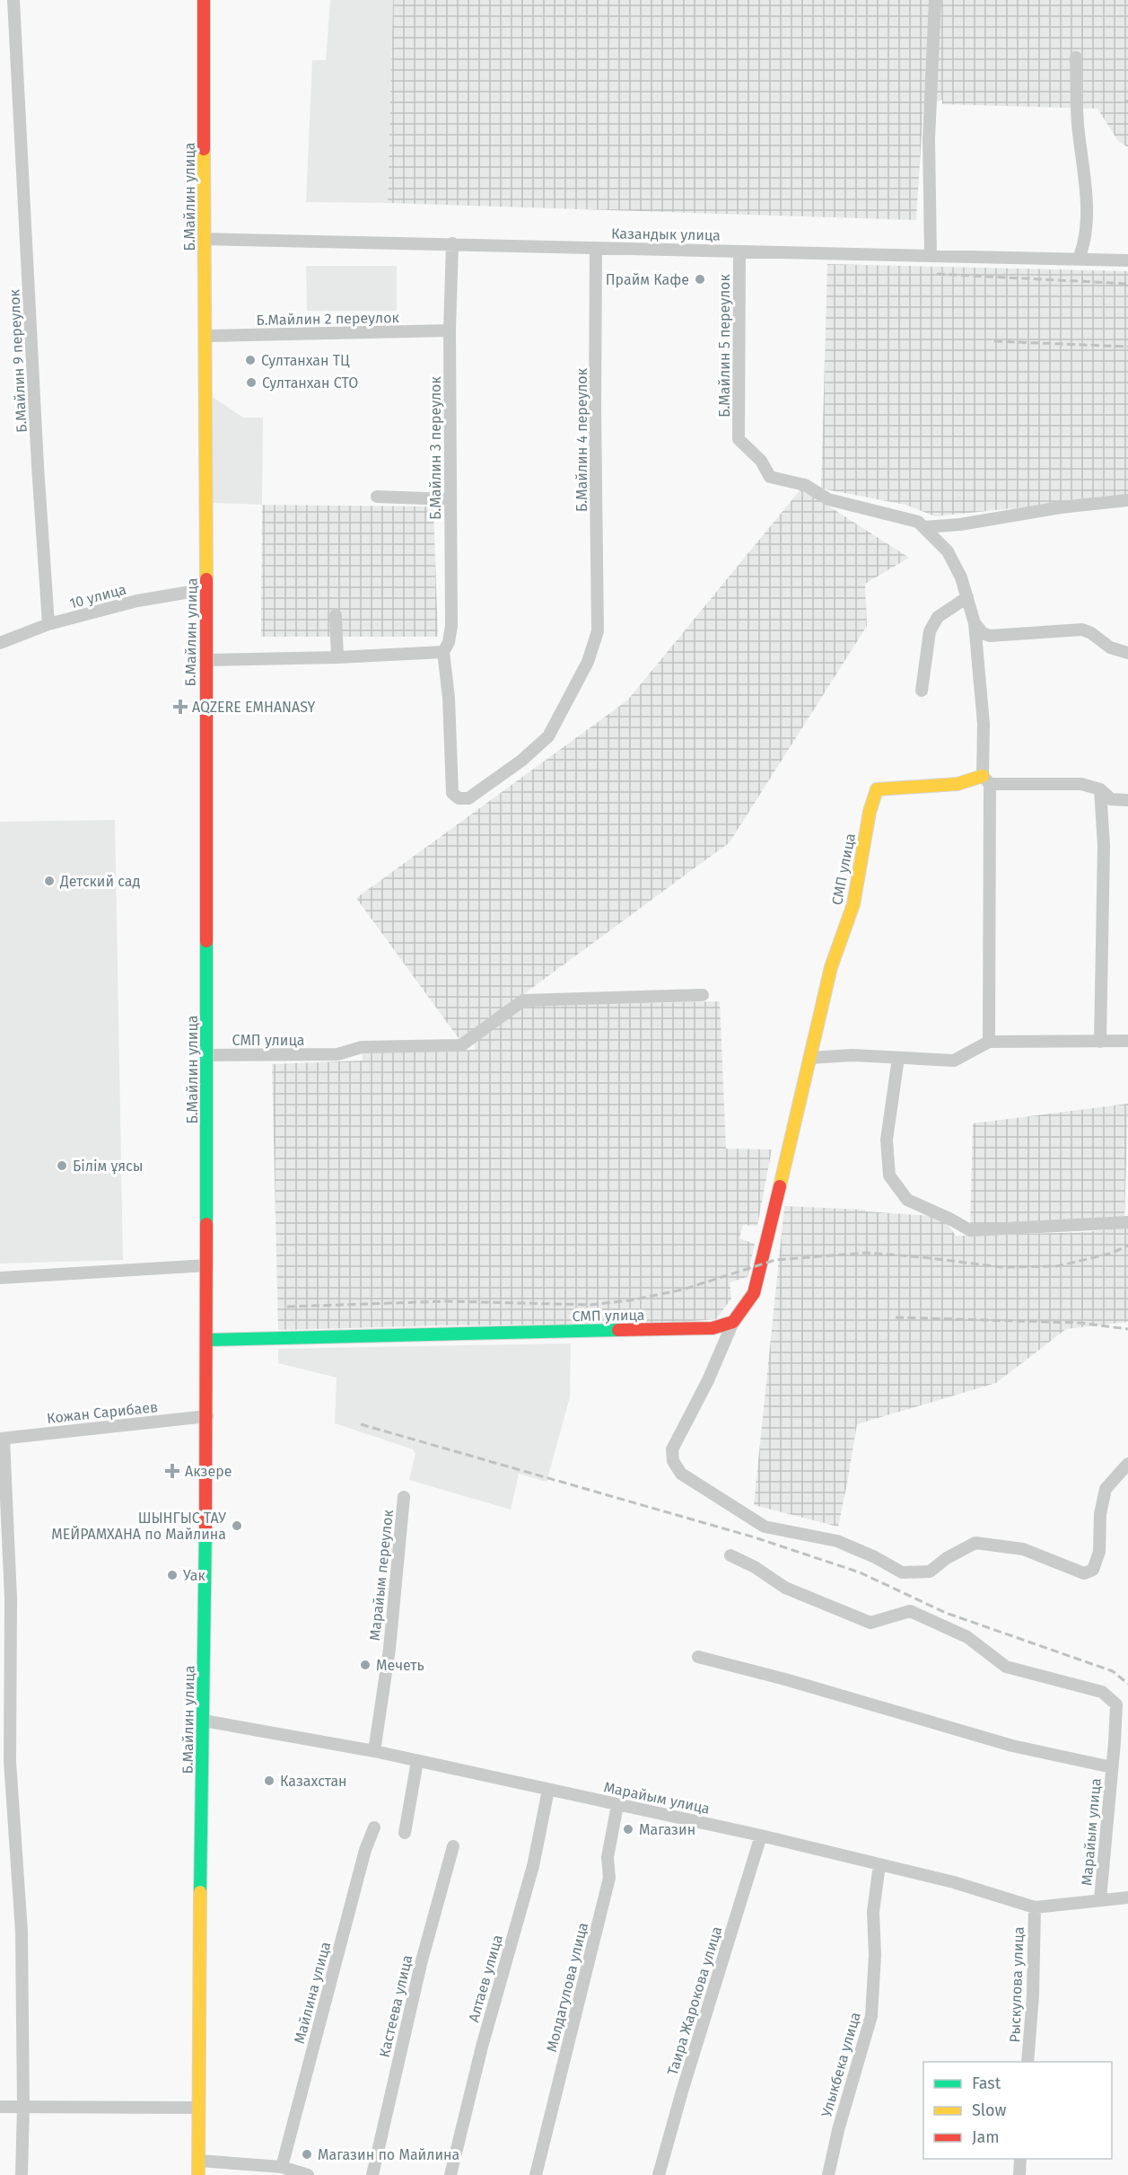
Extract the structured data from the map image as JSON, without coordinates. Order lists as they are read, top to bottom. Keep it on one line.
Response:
{"streets":{"street":["Б.Майлин улица","Казандык улица","Б.Майлин 2 переулок","Б.Майлин 5 переулок","Б.Майлин 9 переулок","Б.Майлин 4 переулок","Б.Майлин 3 переулок","10 улица","СМП улица","Кожан Сарибаев","Марайым переулок","Марайым улица","Алтаев улица","Рыскулова улица","Молдагулова улица","Майлина улица","Таира Жарокова улица","Кастеева улица","Улыкбека улица"]},"crossings":[["Б.Майлин улица","Казандык улица"],["Б.Майлин улица","Б.Майлин 2 переулок"],["Б.Майлин улица","10 улица"],["Б.Майлин улица","СМП улица"],["Б.Майлин улица","Кожан Сарибаев"],["Б.Майлин улица","Марайым улица"],["Казандык улица","Б.Майлин 5 переулок"],["Казандык улица","Б.Майлин 4 переулок"],["Казандык улица","Б.Майлин 3 переулок"],["Б.Майлин 2 переулок","Б.Майлин 3 переулок"],["Б.Майлин 9 переулок","10 улица"],["Б.Майлин 4 переулок","Б.Майлин 3 переулок"],["Марайым переулок","Марайым улица"],["Марайым улица","Алтаев улица"],["Марайым улица","Рыскулова улица"],["Марайым улица","Молдагулова улица"],["Марайым улица","Таира Жарокова улица"],["Марайым улица","Улыкбека улица"]],"places":{"other":["Прайм Кафе","Султанхан ТЦ","Султанхан СТО","Детский сад","Білім ұясы","ШЫНГЫС ТАУ МЕЙРАМХАНА по Майлина","Уак","Мечеть","Казахстан","Магазин","Магазин по Майлина"],"health":["AQZERE EMHANASY","Акзере"]},"legend":["Fast","Slow","Jam"]}
